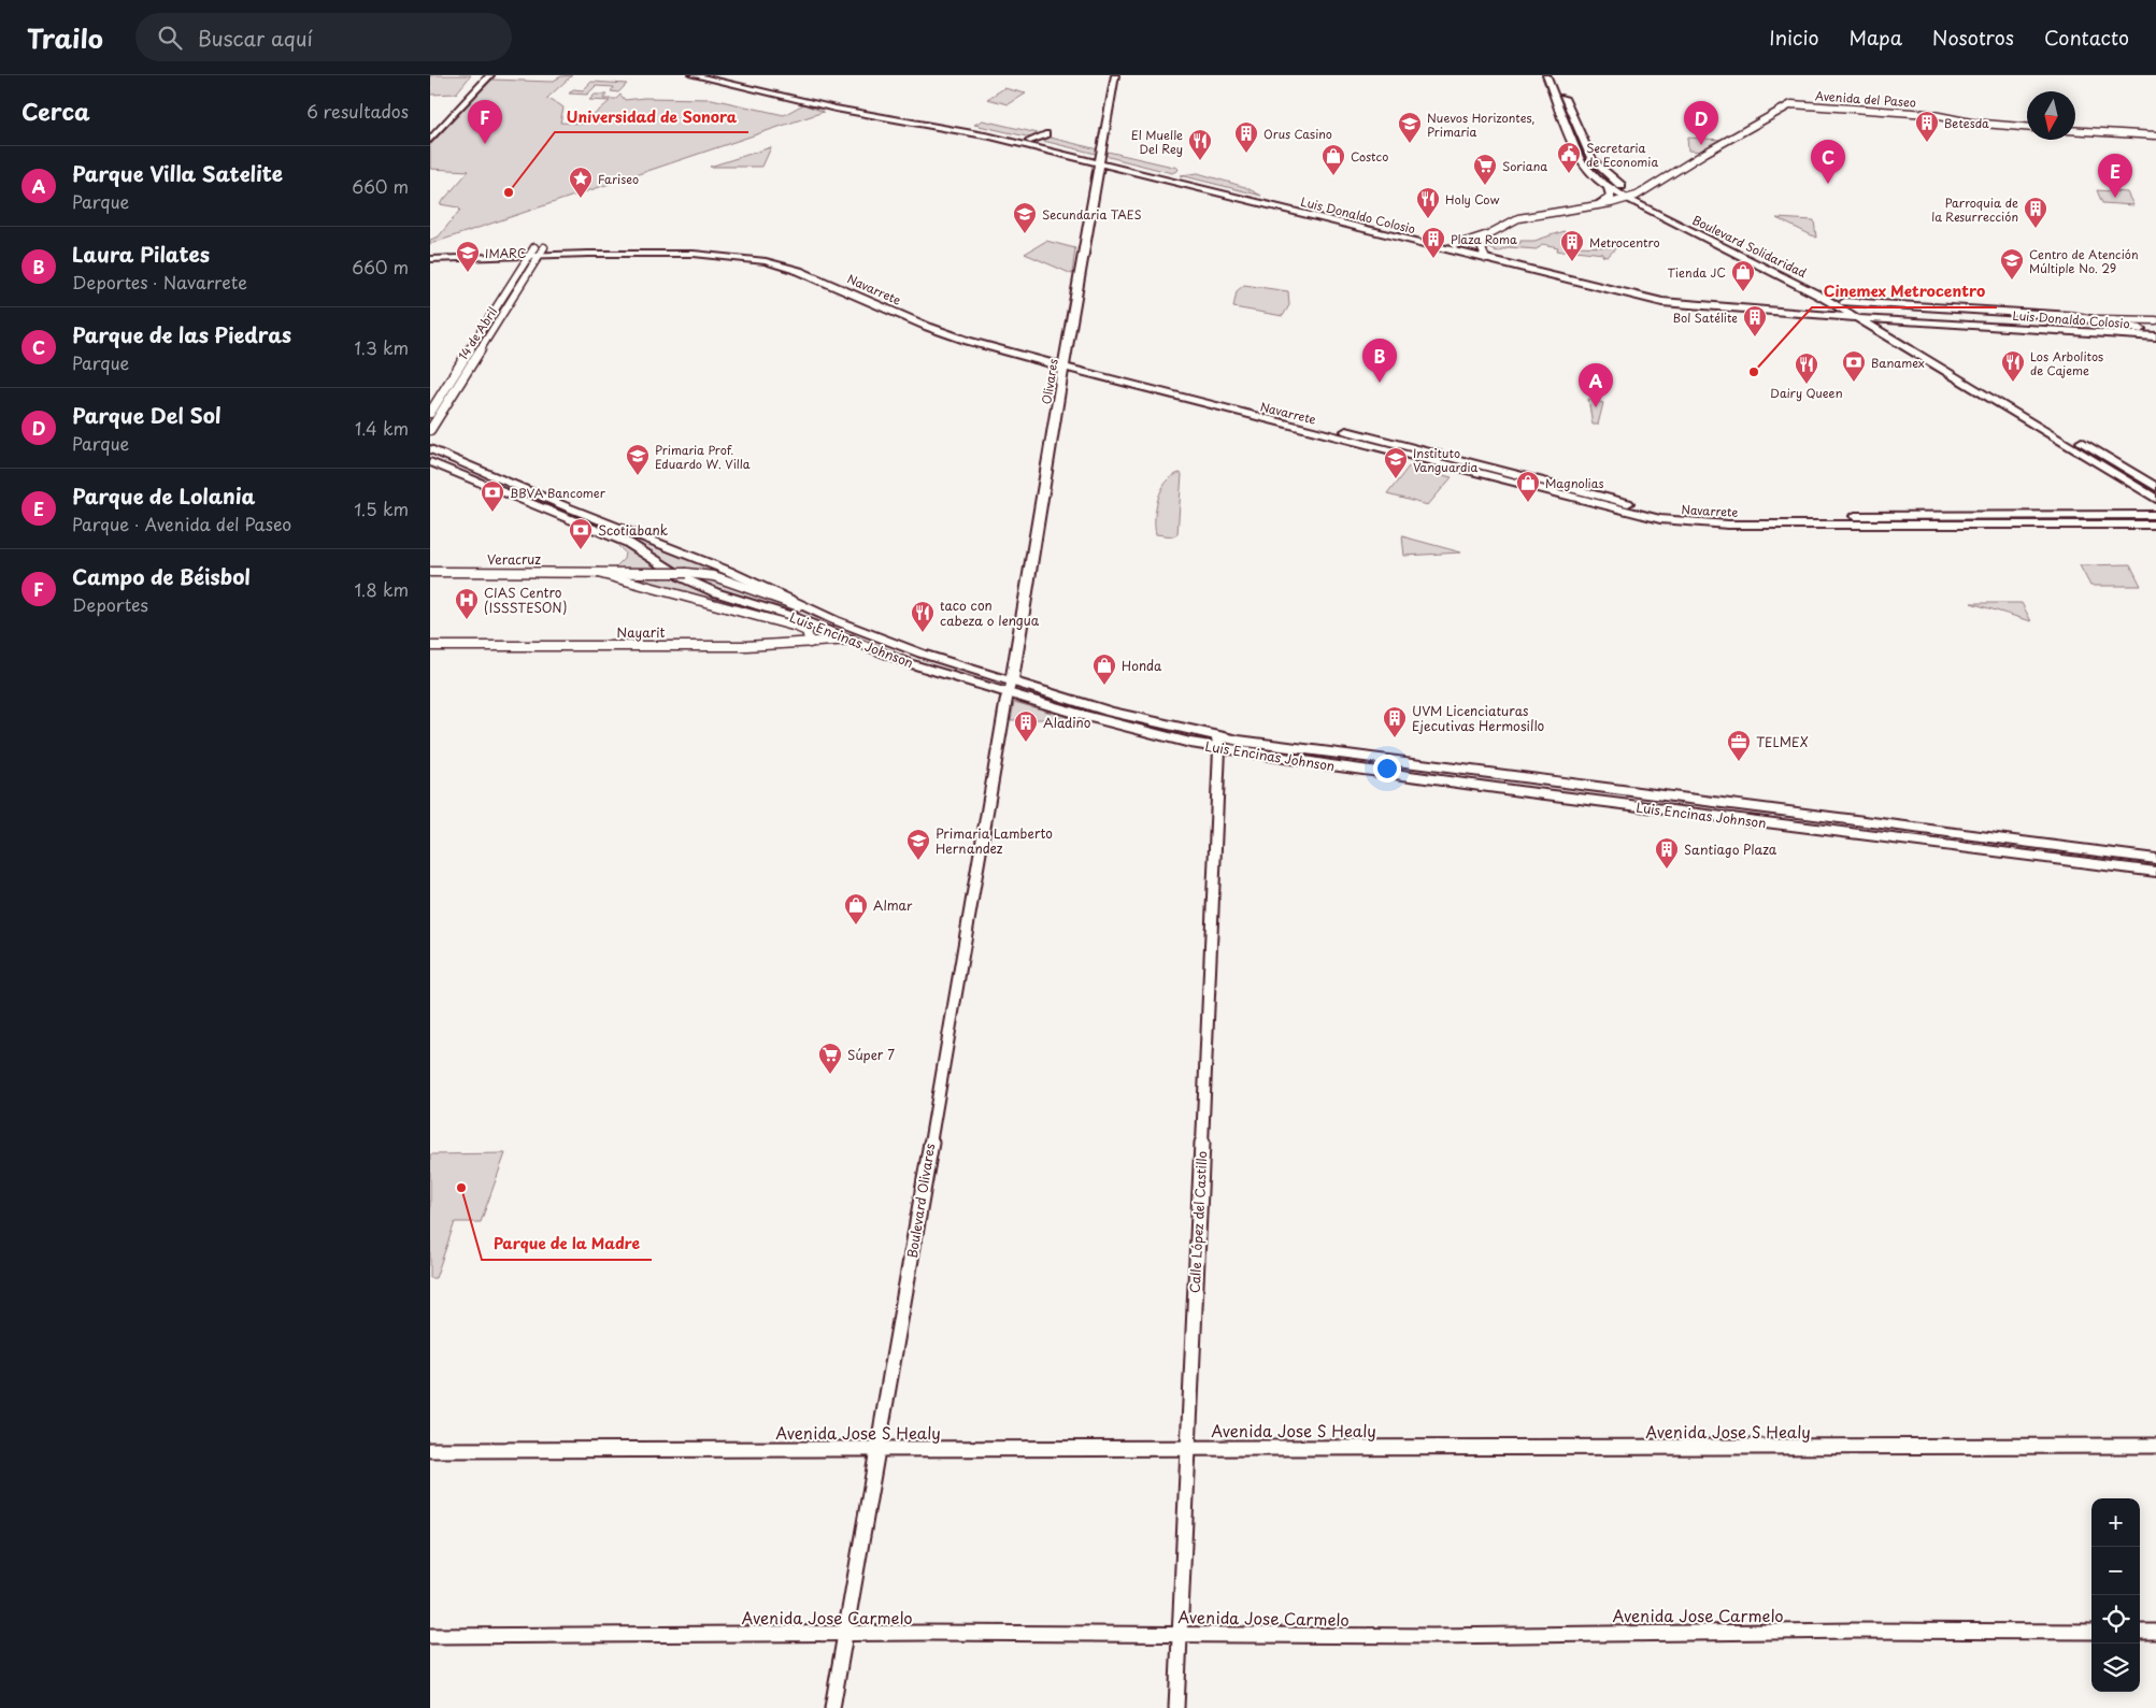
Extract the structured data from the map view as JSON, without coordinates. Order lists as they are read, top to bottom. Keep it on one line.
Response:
{"streets":{"main road":["Luis Donaldo Colosio","Boulevard Solidaridad","Navarrete","Olivares","Luis Encinas Johnson"],"street":["Avenida del Paseo","14 de Abril","Veracruz","Nayarit","Boulevard Olivares","Calle López del Castillo","Avenida Jose S Healy","Avenida Jose Carmelo"]},"crossings":[["Avenida del Paseo","Boulevard Solidaridad"],["Luis Donaldo Colosio","Boulevard Solidaridad"],["Luis Donaldo Colosio","Olivares"],["Navarrete","14 de Abril"],["Navarrete","Olivares"],["Olivares","Luis Encinas Johnson"],["Olivares","Boulevard Olivares"],["Nayarit","Luis Encinas Johnson"],["Luis Encinas Johnson","Boulevard Olivares"],["Luis Encinas Johnson","Calle López del Castillo"],["Boulevard Olivares","Avenida Jose S Healy"],["Boulevard Olivares","Avenida Jose Carmelo"],["Calle López del Castillo","Avenida Jose S Healy"],["Calle López del Castillo","Avenida Jose Carmelo"]],"places":{"building":["Betesda","Orus Casino","Parroquia de la Resurrección","Plaza Roma","Metrocentro","Bol Satélite","UVM Licenciaturas Ejecutivas Hermosillo","Aladino","Santiago Plaza"],"school or university":["Nuevos Horizontes, Primaria","Secundaria TAES","IMARC","Centro de Atención Múltiple No. 29","Primaria Prof. Eduardo W. Villa","Instituto Vanguardia","Primaria Lamberto Hernandez"],"restaurant":["El Muelle Del Rey","Holy Cow","Los Arbolitos de Cajeme","Dairy Queen","taco con cabeza o lengua"],"public building":["Secretaria de Economia"],"shop":["Costco","Tienda JC","Magnolias","Honda","Almar"],"supermarket":["Soriana","Súper 7"],"other":["Universidad de Sonora","Cinemex Metrocentro","Parque de la Madre"],"place":["Fariseo"],"bank":["Banamex","BBVA Bancomer","Scotiabank"],"hospital":["CIAS Centro (ISSSTESON)"],"office":["TELMEX"]},"north":"bottom","page":{"header":"Trailo","search":"Buscar aquí","nav":["Inicio","Mapa","Nosotros","Contacto"],"heading":["Cerca","6 resultados"],"pins":["F","D","C","E","B","A"],"list":[{"mark":"A","name":"Parque Villa Satelite","note":"Parque","value":"660 m"},{"mark":"B","name":"Laura Pilates","note":"Deportes · Navarrete","value":"660 m"},{"mark":"C","name":"Parque de las Piedras","note":"Parque","value":"1.3 km"},{"mark":"D","name":"Parque Del Sol","note":"Parque","value":"1.4 km"},{"mark":"E","name":"Parque de Lolania","note":"Parque · Avenida del Paseo","value":"1.5 km"},{"mark":"F","name":"Campo de Béisbol","note":"Deportes","value":"1.8 km"}],"map_buttons":["+","−"]}}
